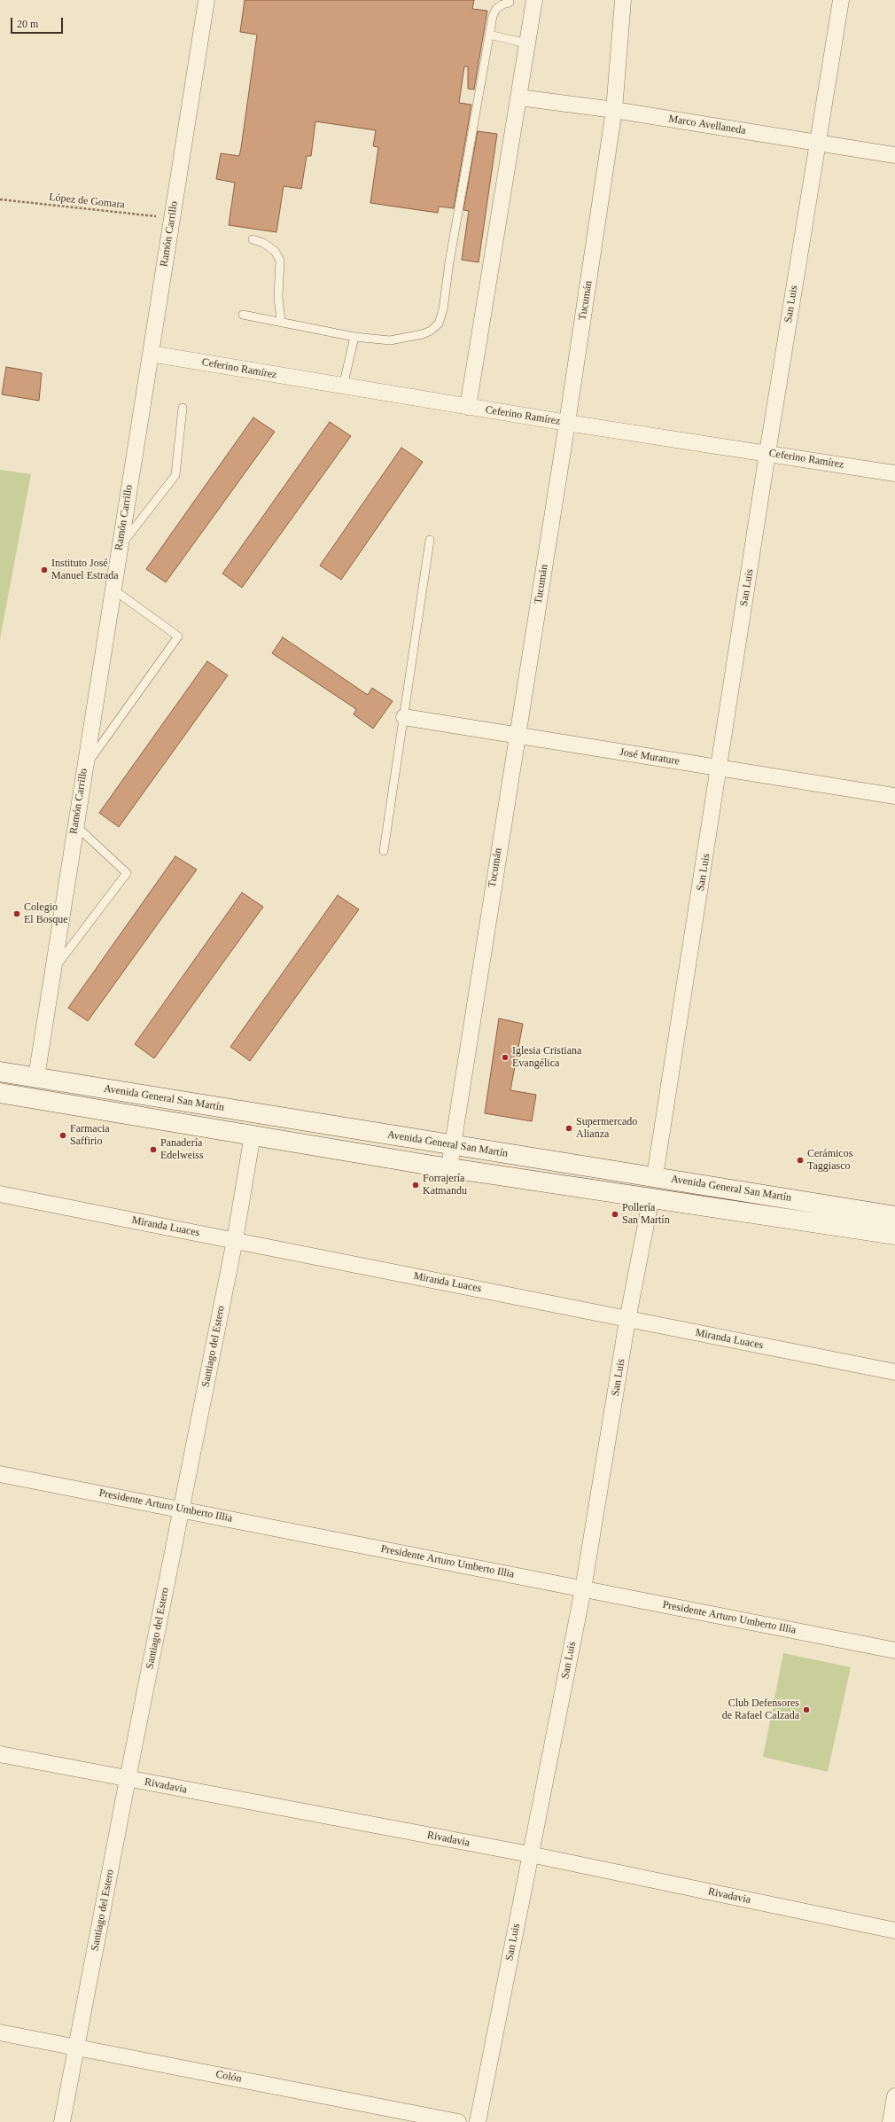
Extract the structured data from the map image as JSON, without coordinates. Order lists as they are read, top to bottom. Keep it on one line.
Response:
{"streets":{"main road":["Avenida General San Martín"],"street":["Marco Avellaneda","Ramón Carrillo","Tucumán","San Luis","Ceferino Ramírez","José Murature","Miranda Luaces","Santiago del Estero","Presidente Arturo Umberto Illia","Rivadavia","Colón"],"path":["López de Gomara"]},"crossings":[["Marco Avellaneda","Tucumán"],["Marco Avellaneda","San Luis"],["López de Gomara","Ramón Carrillo"],["Ramón Carrillo","Ceferino Ramírez"],["Ramón Carrillo","Avenida General San Martín"],["Tucumán","Ceferino Ramírez"],["Tucumán","José Murature"],["Tucumán","Avenida General San Martín"],["San Luis","Ceferino Ramírez"],["San Luis","José Murature"],["San Luis","Avenida General San Martín"],["San Luis","Miranda Luaces"],["San Luis","Presidente Arturo Umberto Illia"],["San Luis","Rivadavia"],["Avenida General San Martín","Santiago del Estero"],["Miranda Luaces","Santiago del Estero"],["Santiago del Estero","Presidente Arturo Umberto Illia"],["Santiago del Estero","Rivadavia"],["Santiago del Estero","Colón"]],"places":["Instituto José Manuel Estrada","Colegio El Bosque","Iglesia Cristiana Evangélica","Supermercado Alianza","Farmacia Saffirio","Panadería Edelweiss","Cerámicos Taggiasco","Forrajería Katmandu","Pollería San Martín","Club Defensores de Rafael Calzada"],"scale_bar":"20 m"}
